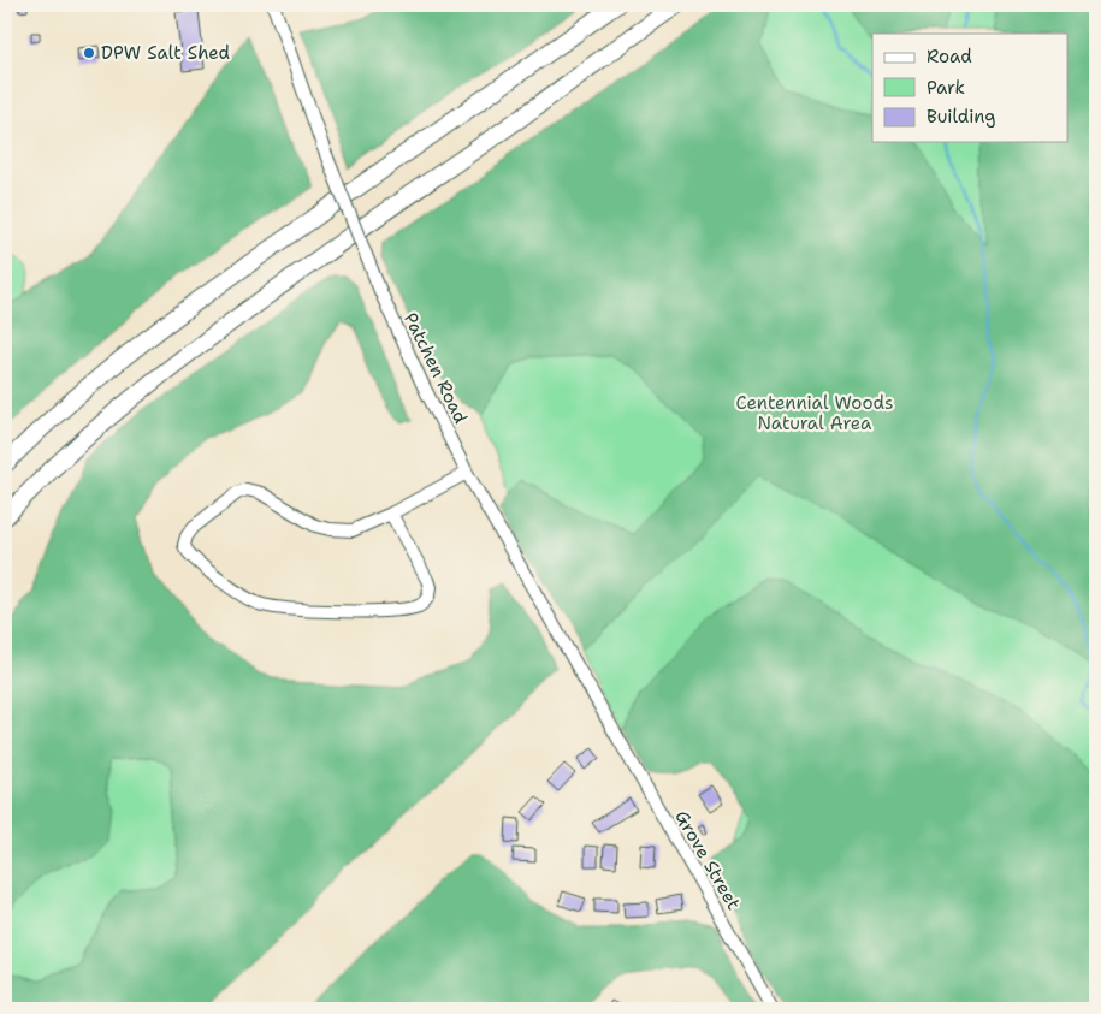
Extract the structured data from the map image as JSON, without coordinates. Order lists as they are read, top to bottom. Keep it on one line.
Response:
{"streets":{"street":["Patchen Road","Grove Street"]},"crossings":[["Patchen Road","Grove Street"]],"parks":["Centennial Woods Natural Area"],"places":["DPW Salt Shed"],"legend":["Road","Park","Building"]}
